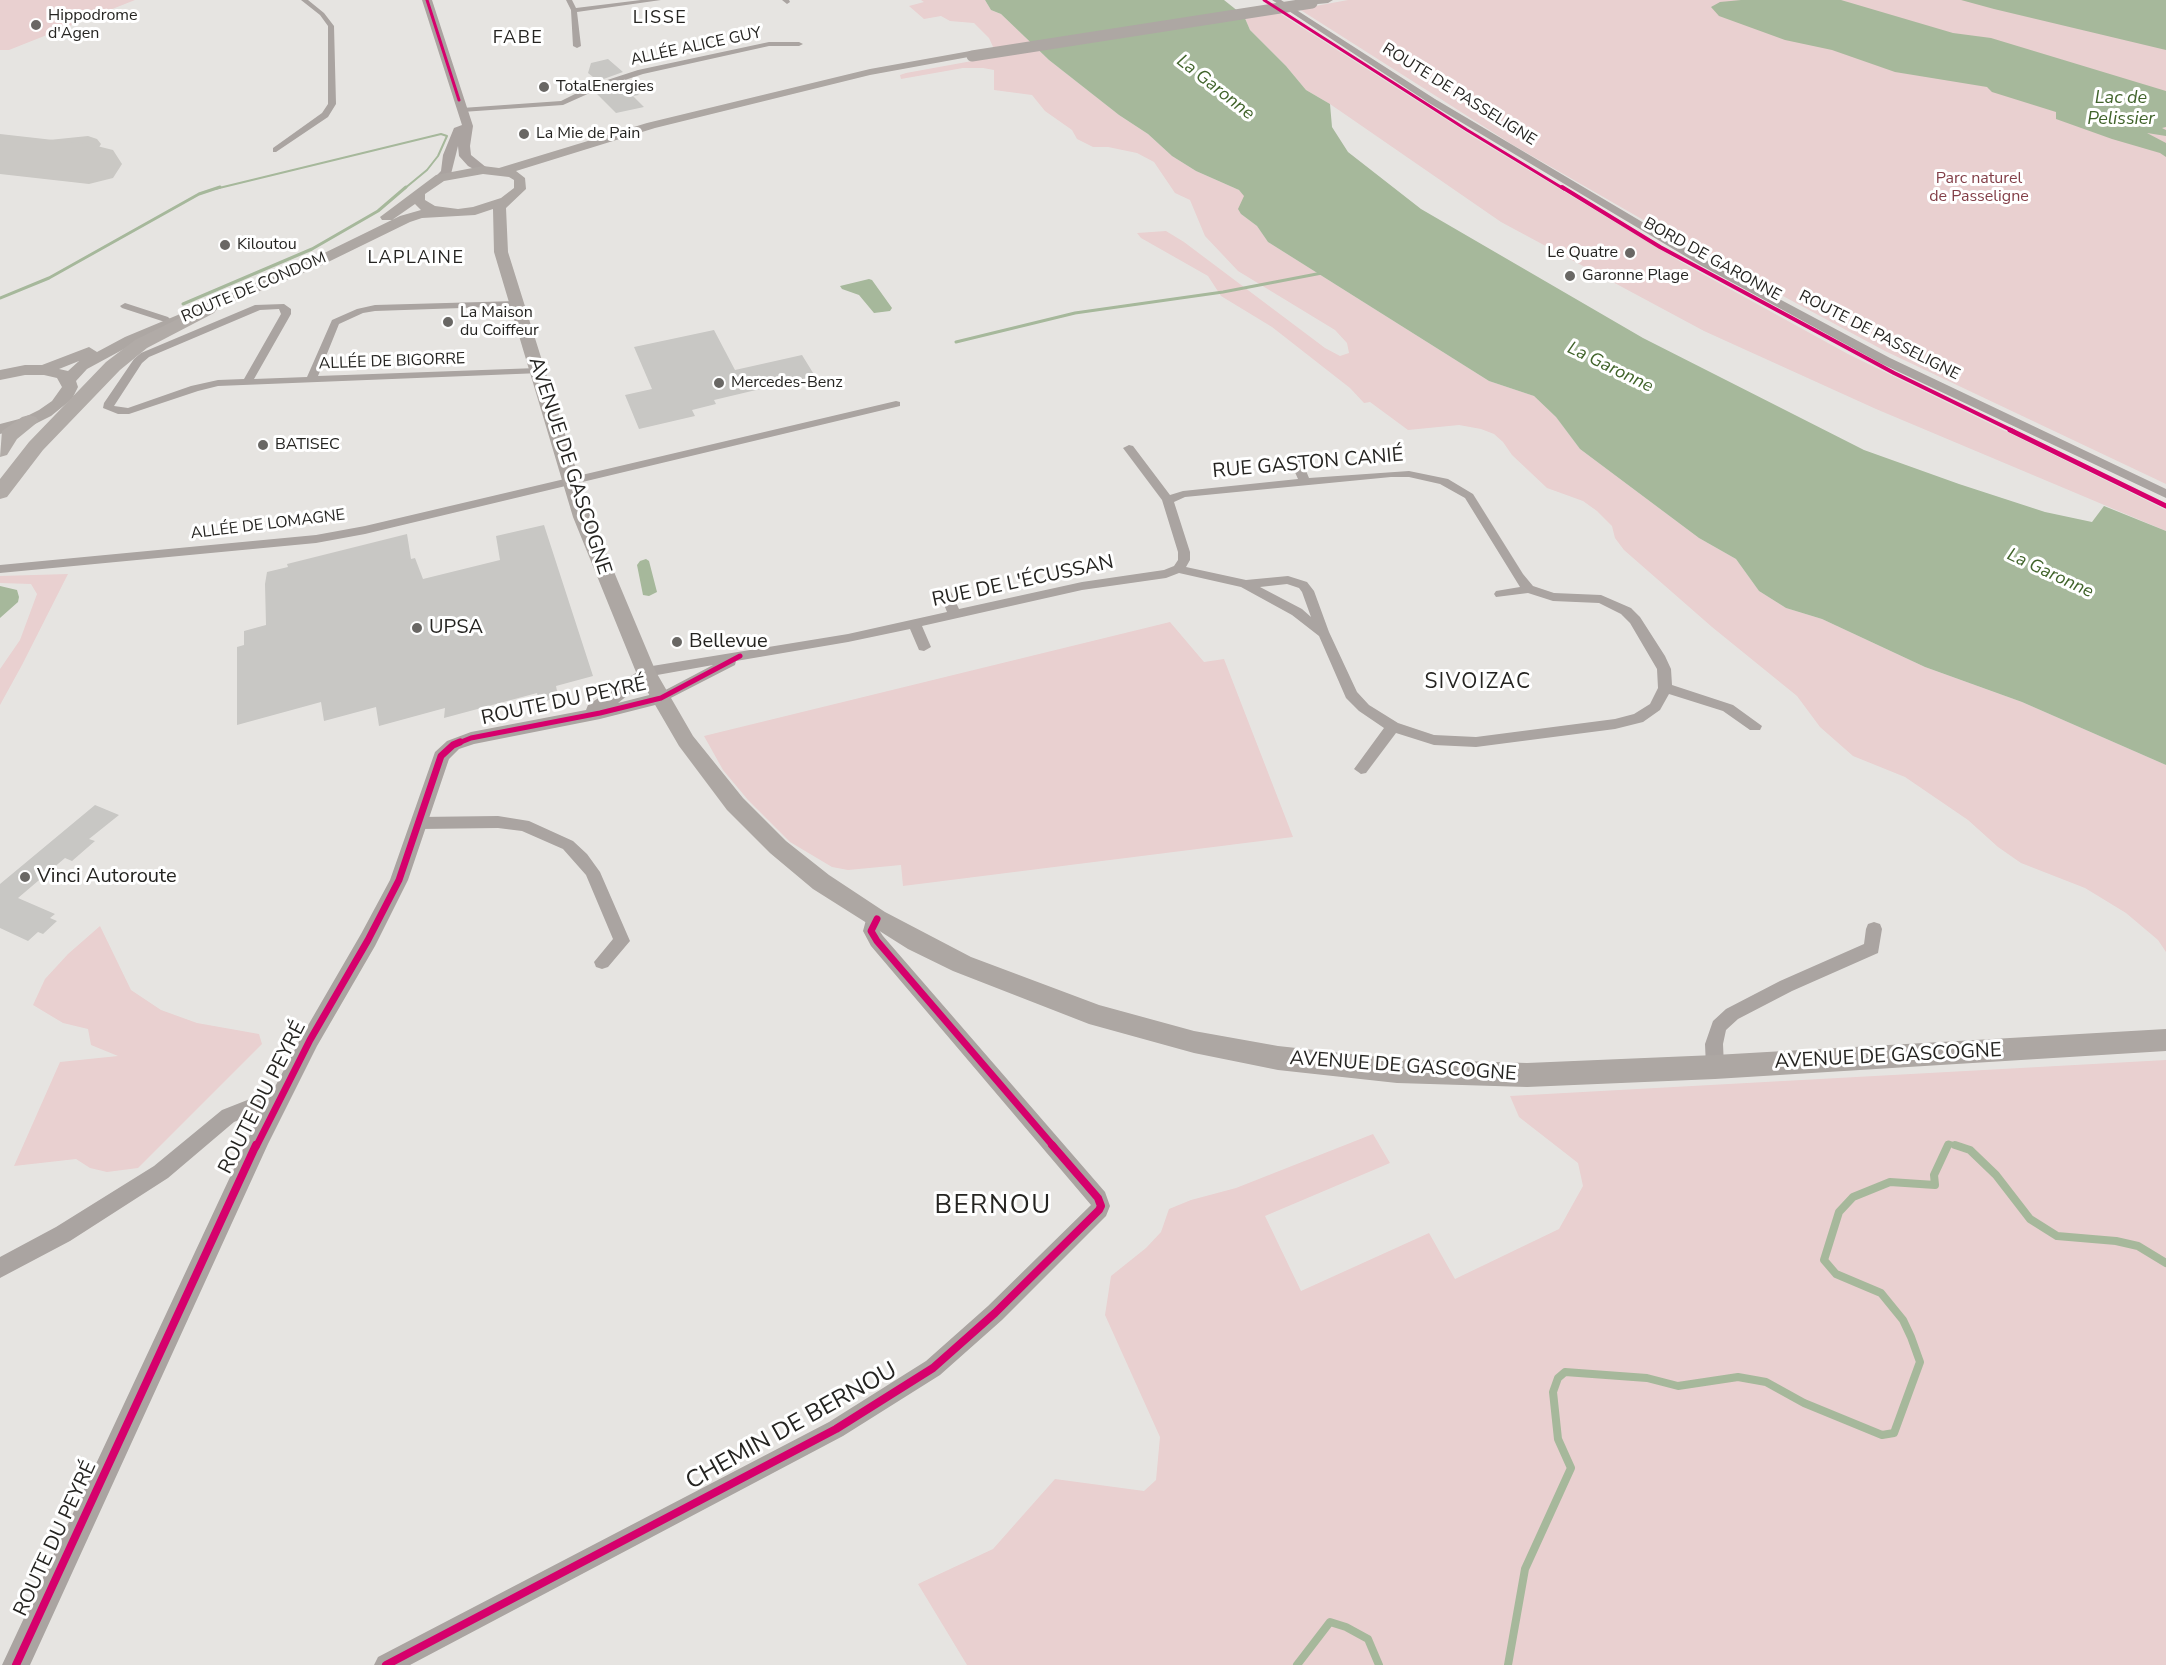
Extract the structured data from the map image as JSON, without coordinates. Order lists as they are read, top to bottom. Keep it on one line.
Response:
{"streets":{"main road":["ROUTE DE CONDOM","AVENUE DE GASCOGNE"],"street":["ALLÉE ALICE GUY","ROUTE DE PASSELIGNE","ALLÉE DE BIGORRE","RUE GASTON CANIÉ","ALLÉE DE LOMAGNE","RUE DE L'ÉCUSSAN","ROUTE DU PEYRÉ","CHEMIN DE BERNOU"],"cycle path":["BORD DE GARONNE"]},"crossings":[["ROUTE DE CONDOM","AVENUE DE GASCOGNE"],["ALLÉE DE BIGORRE","AVENUE DE GASCOGNE"],["AVENUE DE GASCOGNE","ALLÉE DE LOMAGNE"],["AVENUE DE GASCOGNE","RUE DE L'ÉCUSSAN"],["AVENUE DE GASCOGNE","ROUTE DU PEYRÉ"],["AVENUE DE GASCOGNE","CHEMIN DE BERNOU"],["RUE DE L'ÉCUSSAN","ROUTE DU PEYRÉ"]],"districts":["LISSE","FABE","LAPLAINE","SIVOIZAC","BERNOU"],"water":["La Garonne","Lac de Pelissier"],"parks":["Parc naturel de Passeligne"],"places":["Hippodrome d'Agen","TotalEnergies","La Mie de Pain","Kiloutou","Le Quatre","Garonne Plage","La Maison du Coiffeur","Mercedes-Benz","BATISEC","UPSA","Bellevue","Vinci Autoroute"]}
